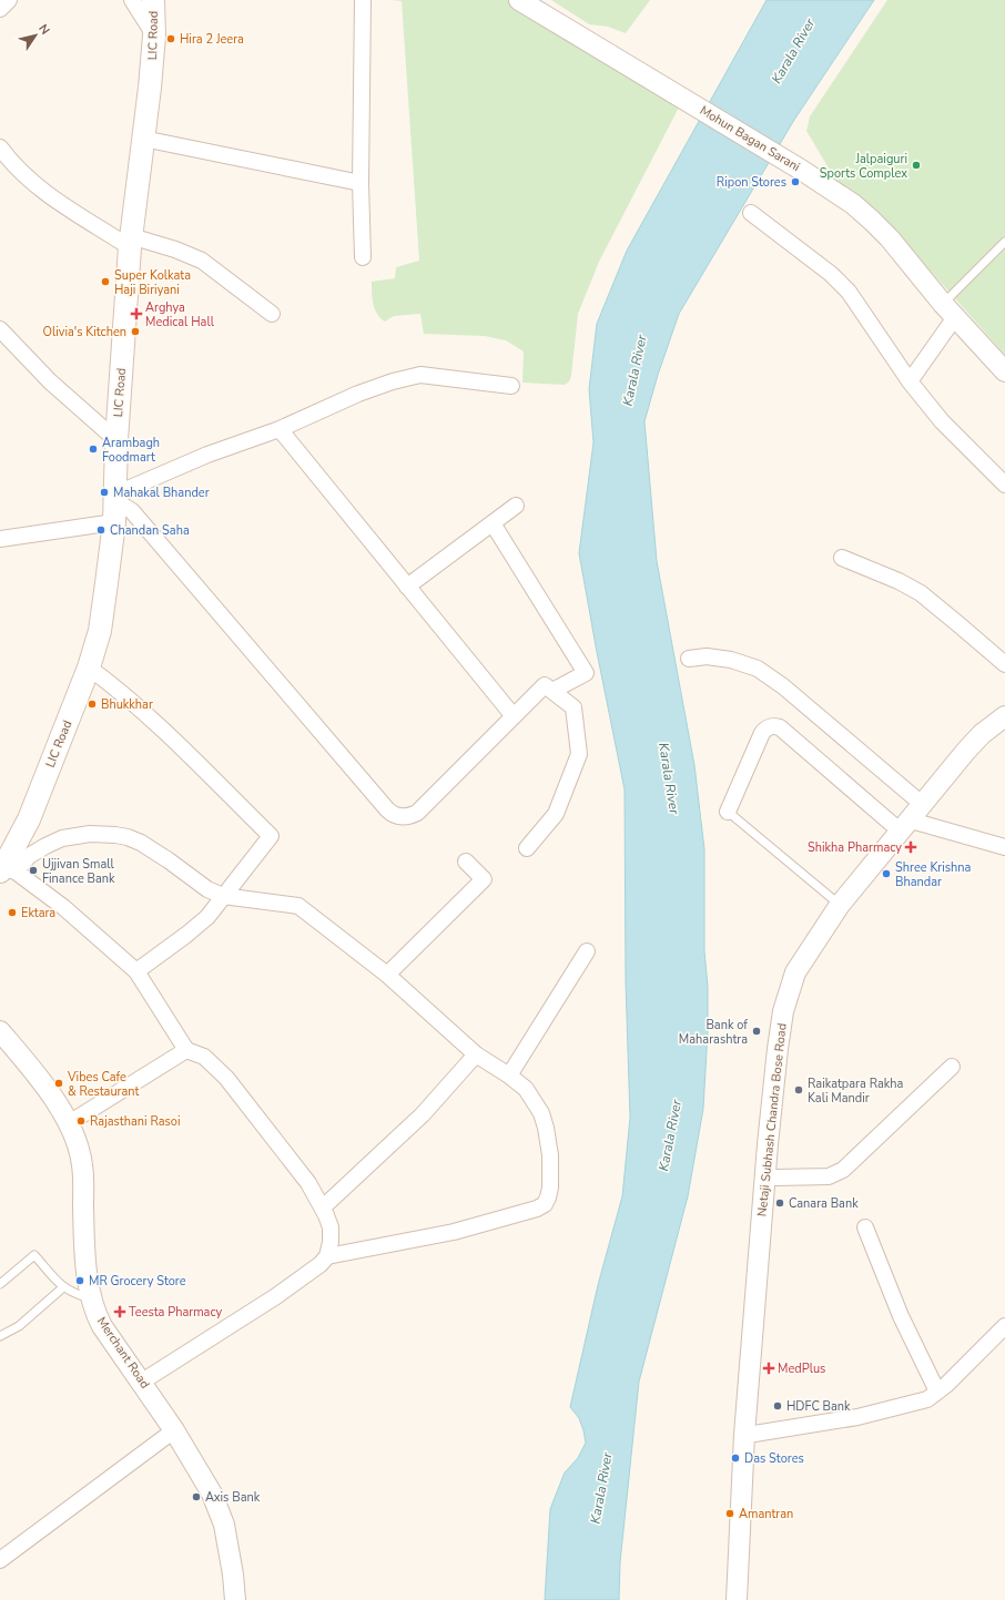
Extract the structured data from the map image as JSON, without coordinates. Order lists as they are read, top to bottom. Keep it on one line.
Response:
{"streets":{"main road":["LIC Road"],"street":["Mohun Bagan Sarani","Netaji Subhash Chandra Bose Road","Merchant Road"]},"water":["Karala River"],"places":{"other":["Hira 2 Jeera","Jalpaiguri Sports Complex","Ripon Stores","Super Kolkata Haji Biriyani","Olivia's Kitchen","Arambagh Foodmart","Mahakal Bhander","Chandan Saha","Bhukkhar","Ujjivan Small Finance Bank","Shree Krishna Bhandar","Ektara","Bank of Maharashtra","Vibes Cafe & Restaurant","Raikatpara Rakha Kali Mandir","Rajasthani Rasoi","Canara Bank","MR Grocery Store","HDFC Bank","Das Stores","Axis Bank","Amantran"],"health":["Arghya Medical Hall","Shikha Pharmacy","Teesta Pharmacy","MedPlus"]},"north":"top right"}
